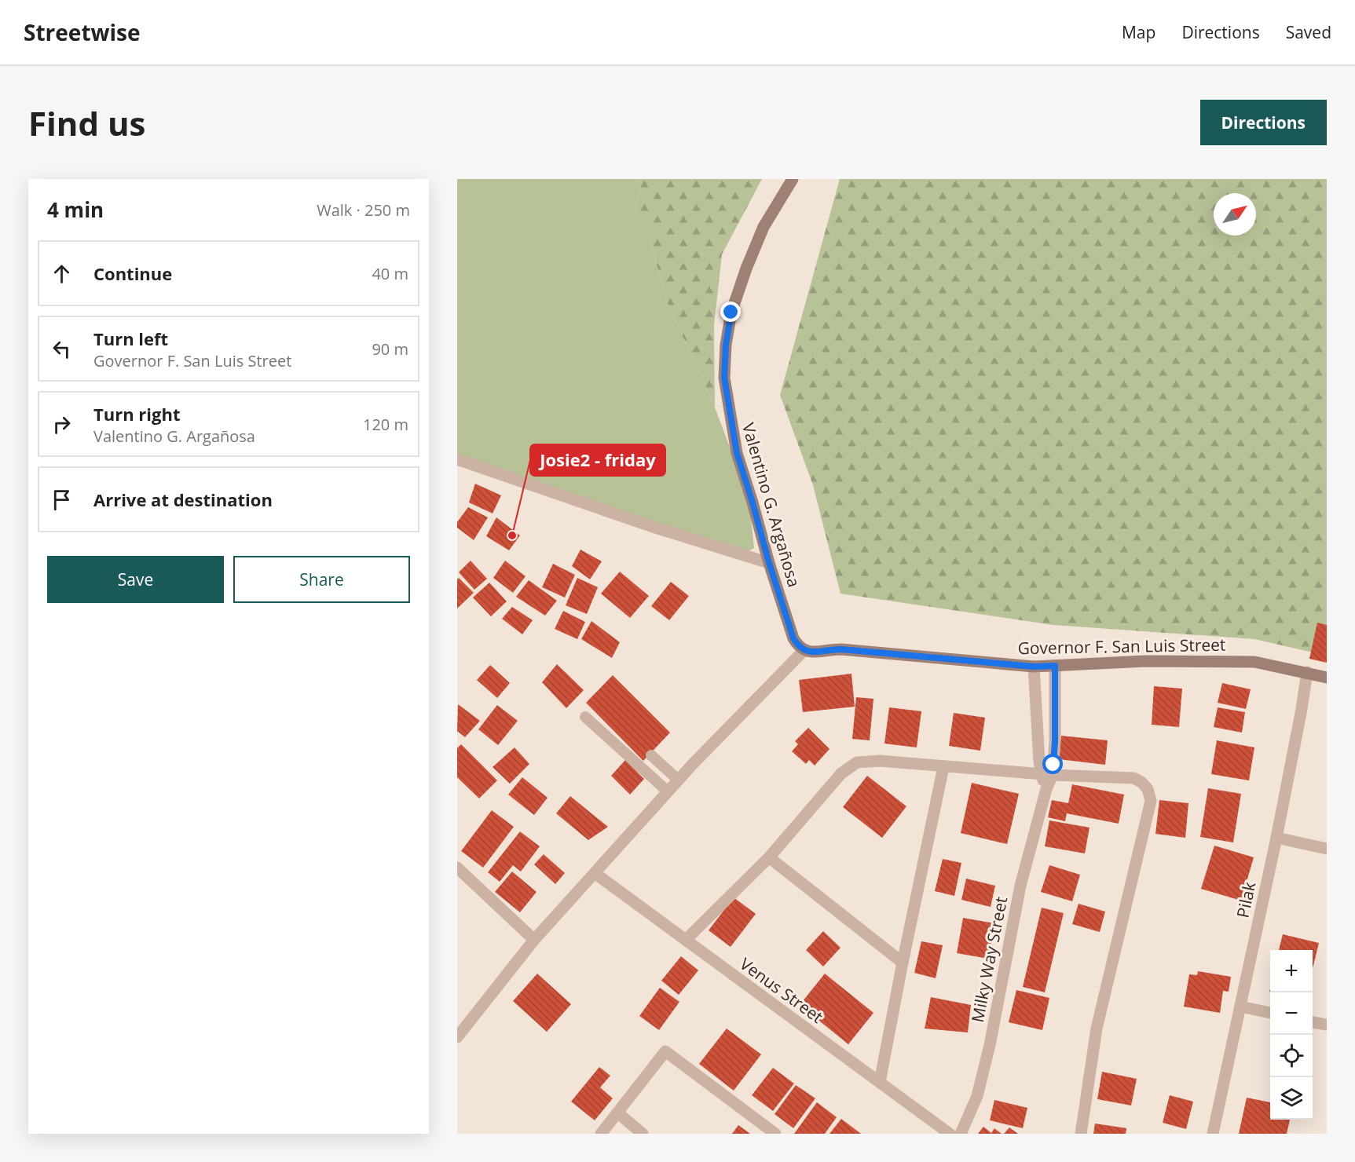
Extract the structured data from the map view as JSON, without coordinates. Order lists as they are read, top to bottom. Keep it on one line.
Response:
{"streets":{"street":["Valentino G. Argañosa","Governor F. San Luis Street","Pilak","Milky Way Street","Venus Street"]},"crossings":[["Valentino G. Argañosa","Governor F. San Luis Street"],["Governor F. San Luis Street","Pilak"]],"places":["Josie2 - friday"],"north":"top right","page":{"header":"Streetwise","nav":["Map","Directions","Saved"],"buttons":["Directions",["Save","Share"]],"title":"Find us","heading":["4 min","Walk · 250 m"],"list":[["Continue","40 m"],["Turn left","Governor F. San Luis Street","90 m"],["Turn right","Valentino G. Argañosa","120 m"],"Arrive at destination"],"map_buttons":["+","−"]}}
